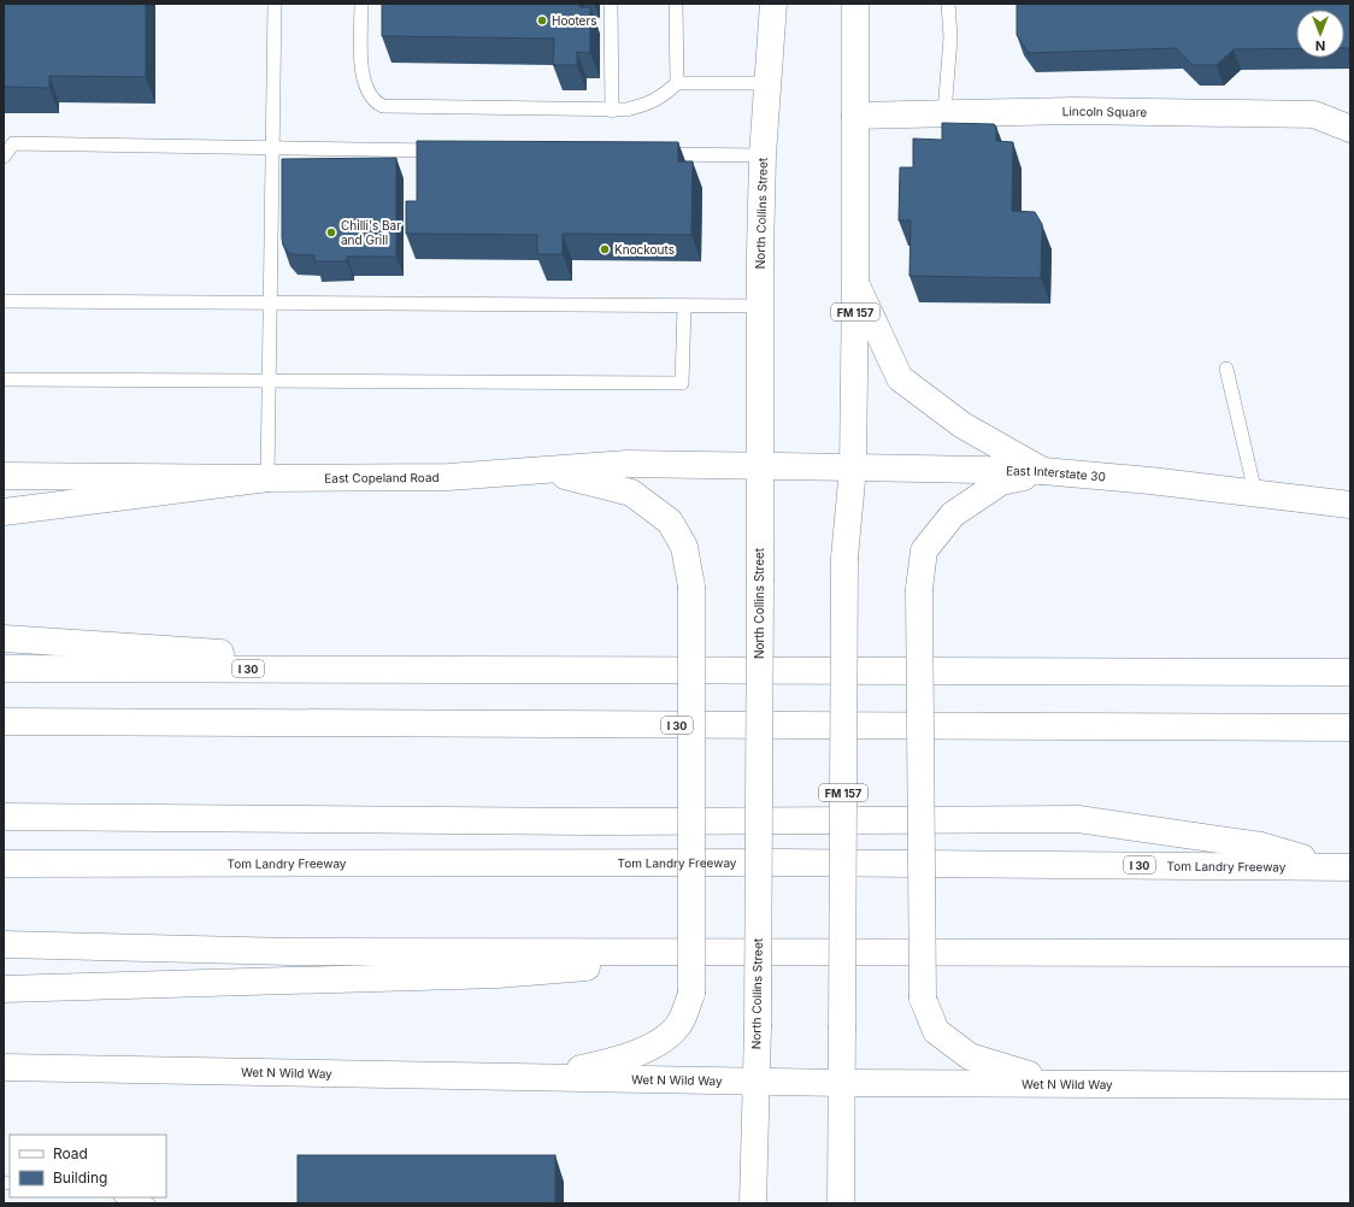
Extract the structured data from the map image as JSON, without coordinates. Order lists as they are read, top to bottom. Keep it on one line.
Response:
{"streets":{"main road":["Lincoln Square","North Collins Street","FM 157","East Interstate 30","East Copeland Road","I 30","Tom Landry Freeway","Wet N Wild Way"]},"crossings":[["Lincoln Square","FM 157"],["North Collins Street","East Interstate 30"],["North Collins Street","East Copeland Road"],["North Collins Street","Wet N Wild Way"],["FM 157","East Interstate 30"],["FM 157","Wet N Wild Way"],["East Interstate 30","East Copeland Road"]],"places":["Hooters","Chilli's Bar and Grill","Knockouts"],"legend":["Road","Building"],"north":"bottom"}
